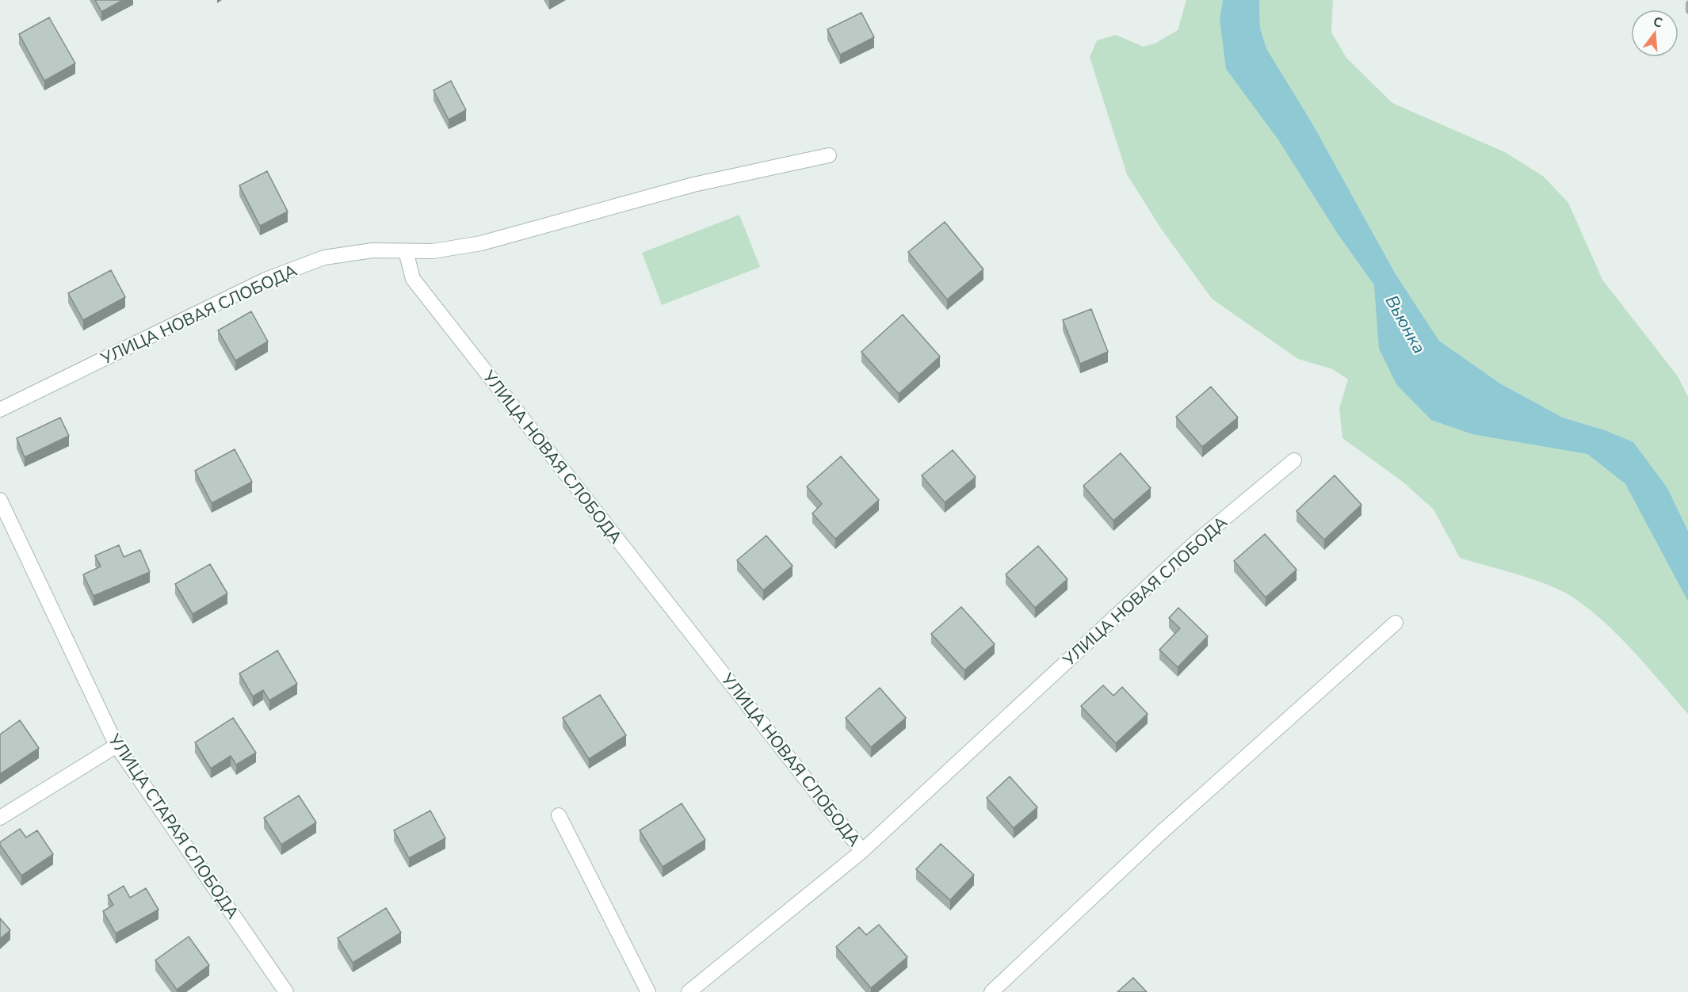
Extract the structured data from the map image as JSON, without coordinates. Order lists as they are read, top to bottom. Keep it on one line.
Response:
{"streets":{"street":["УЛИЦА НОВАЯ СЛОБОДА","УЛИЦА СТАРАЯ СЛОБОДА"]},"water":["Вьюнка"],"north":"top"}
